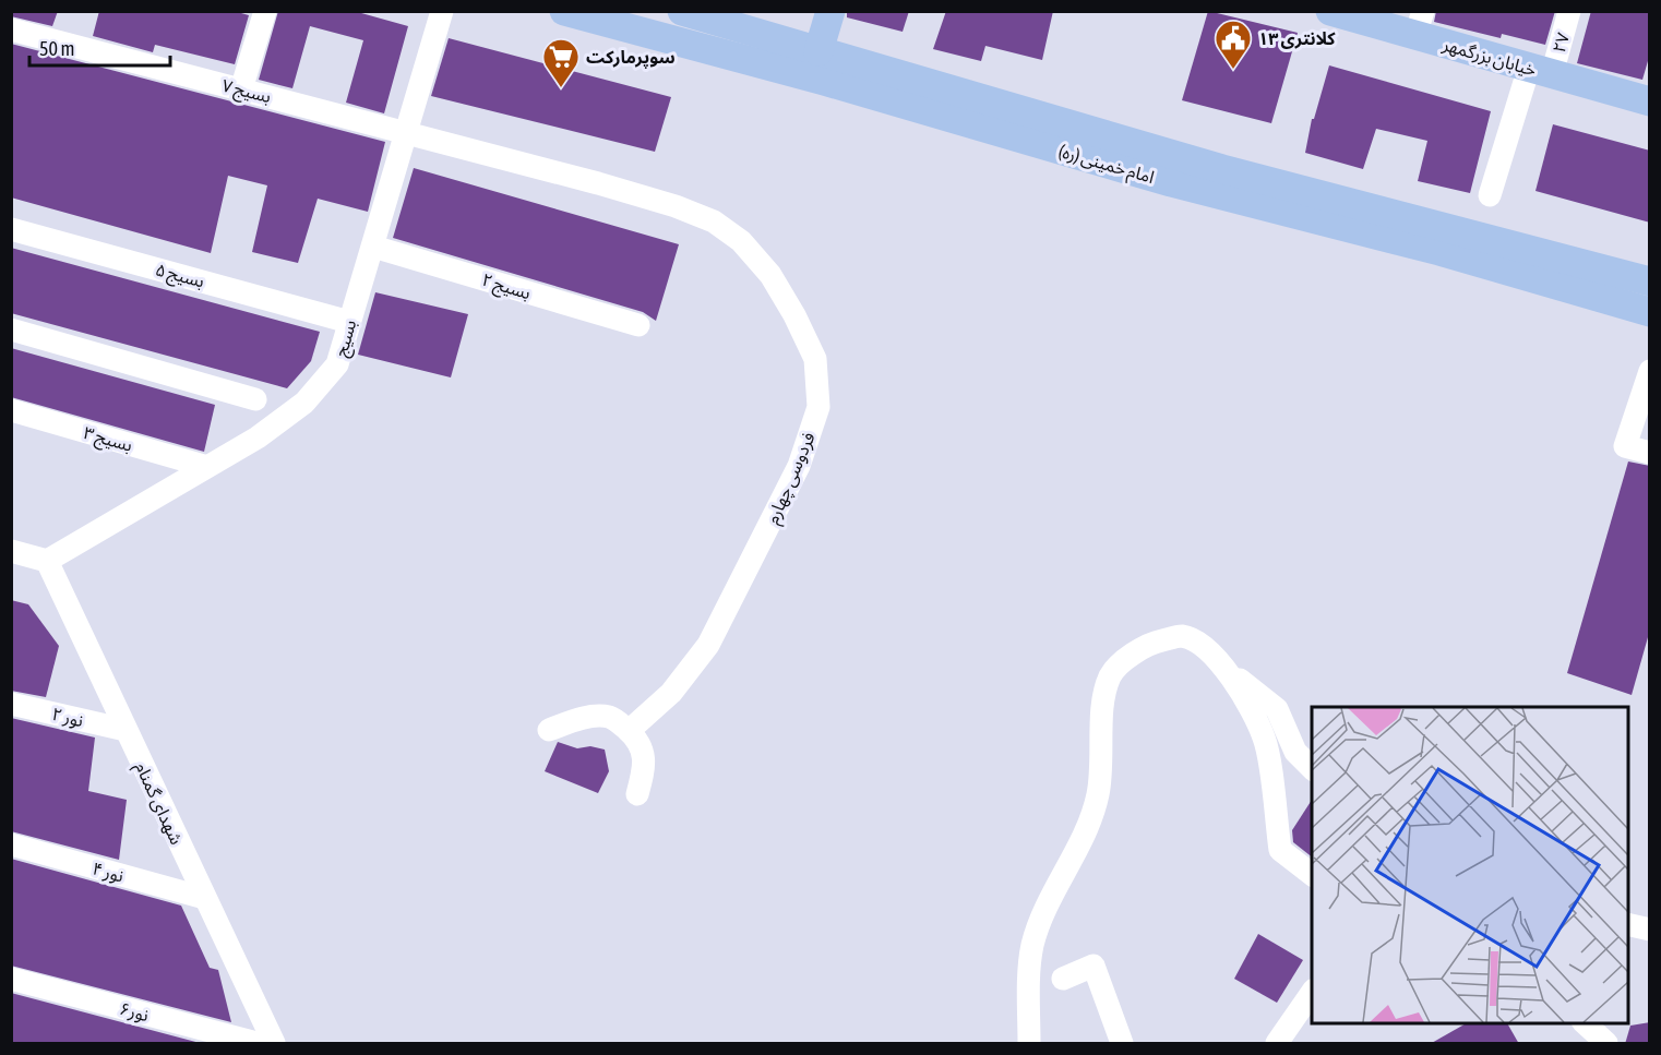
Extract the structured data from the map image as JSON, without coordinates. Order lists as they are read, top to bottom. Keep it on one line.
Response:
{"streets":{"main road":["خیابان بزرگمهر","امام خمینی (ره)"],"street":["۲۷","بسیج ۷","بسیج ۵","بسیج ۲","بسیج","بسیج ۳","فردوسی چهارم","نور ۲","شهدای گمنام","نور ۴","نور۶"]},"crossings":[["۲۷","خیابان بزرگمهر"],["بسیج ۷","بسیج"],["بسیج ۷","فردوسی چهارم"],["بسیج ۵","بسیج"],["بسیج ۲","بسیج"],["بسیج","بسیج ۳"],["بسیج","فردوسی چهارم"],["بسیج","شهدای گمنام"],["نور ۲","شهدای گمنام"],["شهدای گمنام","نور ۴"]],"places":{"public building":["کلانتری ۱۳"],"supermarket":["سوپرمارکت"]},"scale_bar":"50 m"}
